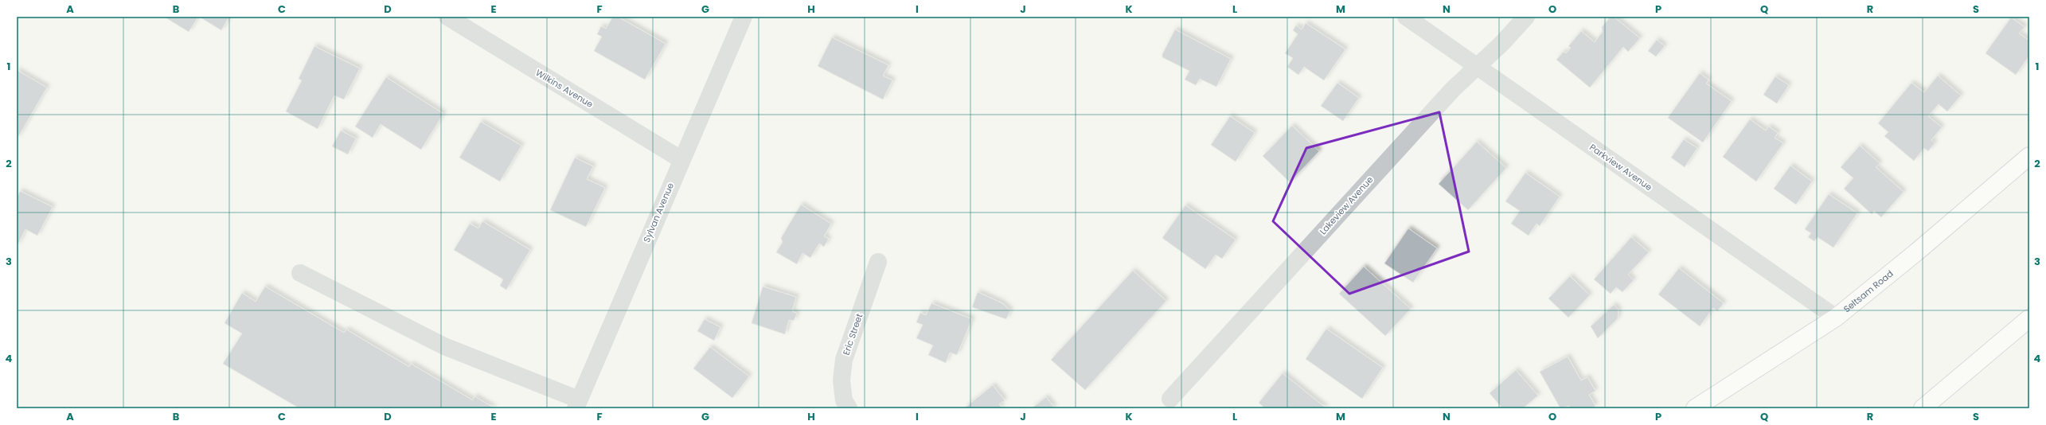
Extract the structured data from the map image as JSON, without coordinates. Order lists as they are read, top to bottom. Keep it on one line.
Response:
{"streets":{"main road":["Seltsam Road"],"street":["Wilkins Avenue","Parkview Avenue","Lakeview Avenue","Sylvan Avenue","Eric Street"]},"crossings":[["Wilkins Avenue","Sylvan Avenue"],["Parkview Avenue","Lakeview Avenue"],["Parkview Avenue","Seltsam Road"]],"grid":{"columns":["A","B","C","D","E","F","G","H","I","J","K","L","M","N","O","P","Q","R","S"],"rows":["1","2","3","4"]}}
